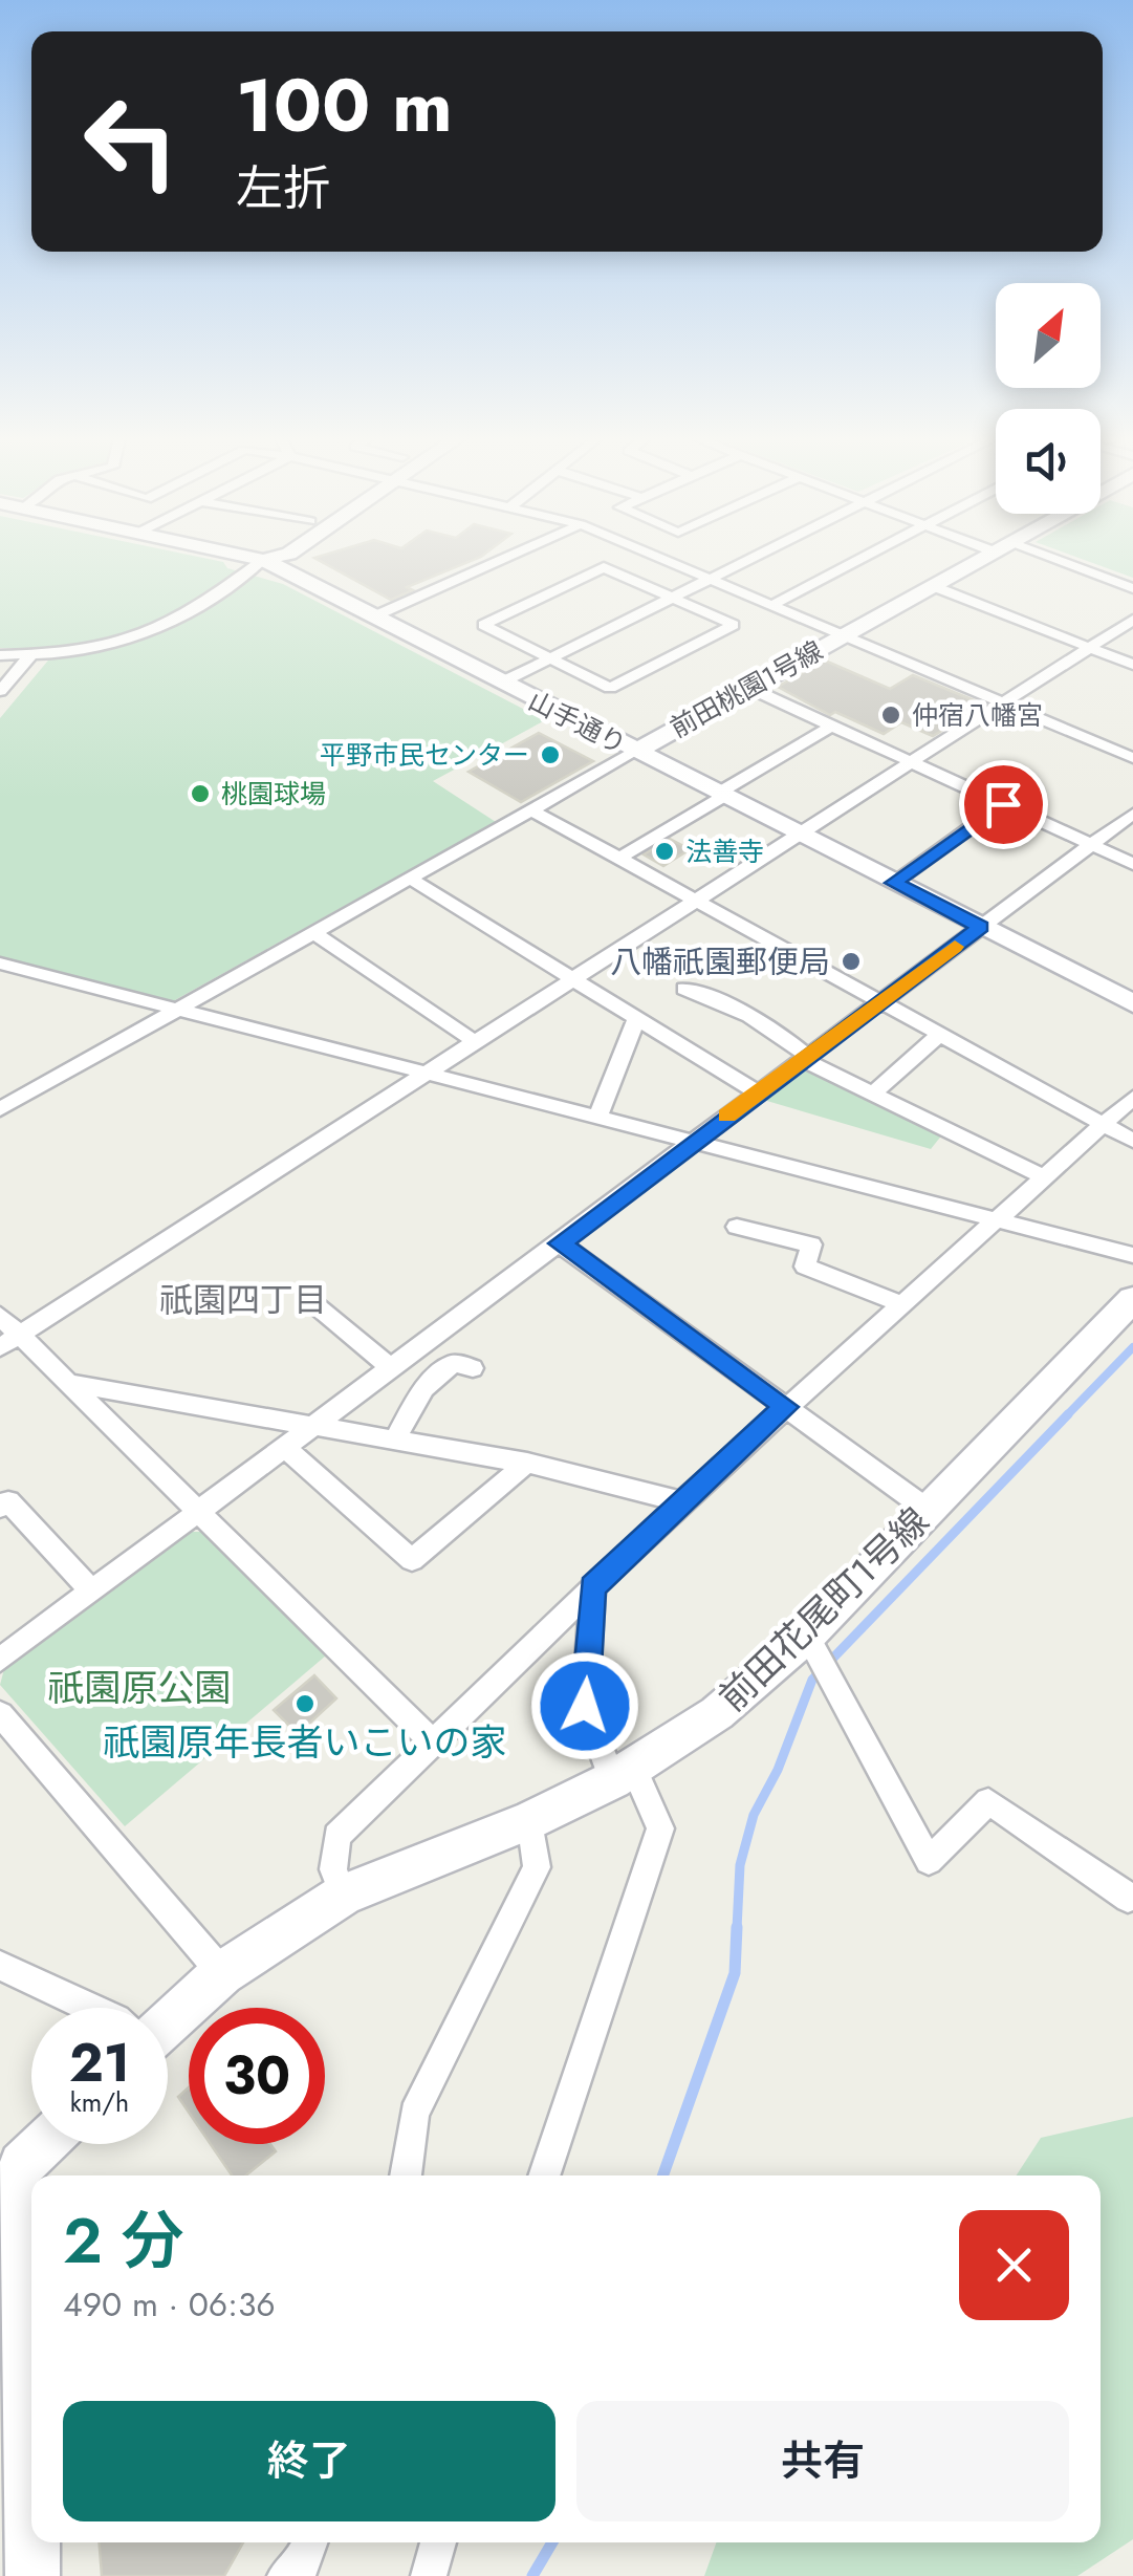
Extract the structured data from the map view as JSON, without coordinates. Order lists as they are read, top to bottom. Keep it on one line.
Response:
{"streets":{"street":["前田桃園1号線","山手通り","前田花尾町1号線"]},"crossings":[["前田桃園1号線","山手通り"]],"districts":["祇園四丁目"],"parks":["祇園原公園"],"places":["仲宿八幡宮","平野市民センター","桃園球場","法善寺","八幡祇園郵便局","祇園原年長者いこいの家"],"north":"top right","page":{"turn":["100 m","左折"],"speed":"21 km/h","limit":"30","heading":["2 分","490 m · 06:36"],"buttons":["終了","共有"]}}
